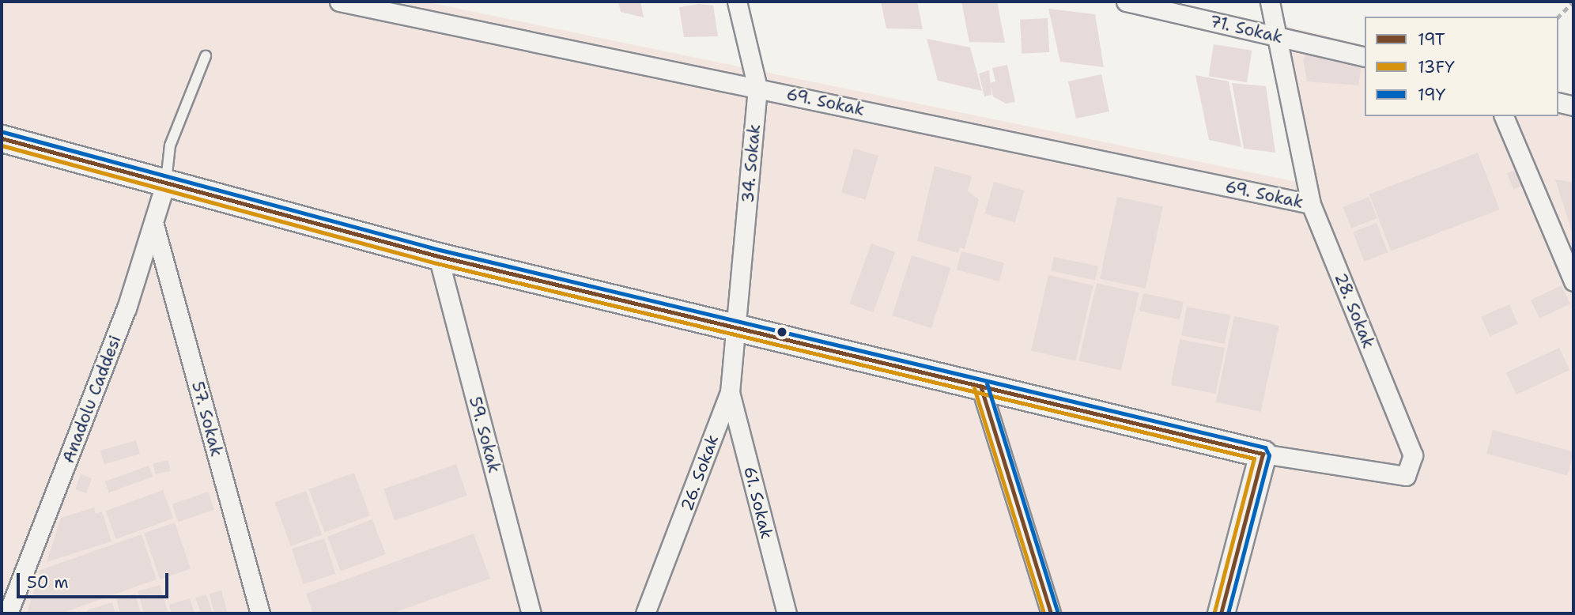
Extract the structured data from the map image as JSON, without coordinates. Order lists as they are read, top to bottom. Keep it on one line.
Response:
{"streets":{"street":["71. Sokak","69. Sokak","34. Sokak","28. Sokak","Anadolu Caddesi","57. Sokak","59. Sokak","26. Sokak","61. Sokak"]},"crossings":[["71. Sokak","28. Sokak"],["69. Sokak","34. Sokak"],["69. Sokak","28. Sokak"],["34. Sokak","26. Sokak"],["Anadolu Caddesi","57. Sokak"],["26. Sokak","61. Sokak"]],"lines":["transit line 19Y","transit line 19T","transit line 13FY"],"legend":["19T","13FY","19Y"],"scale_bar":"50 m"}
